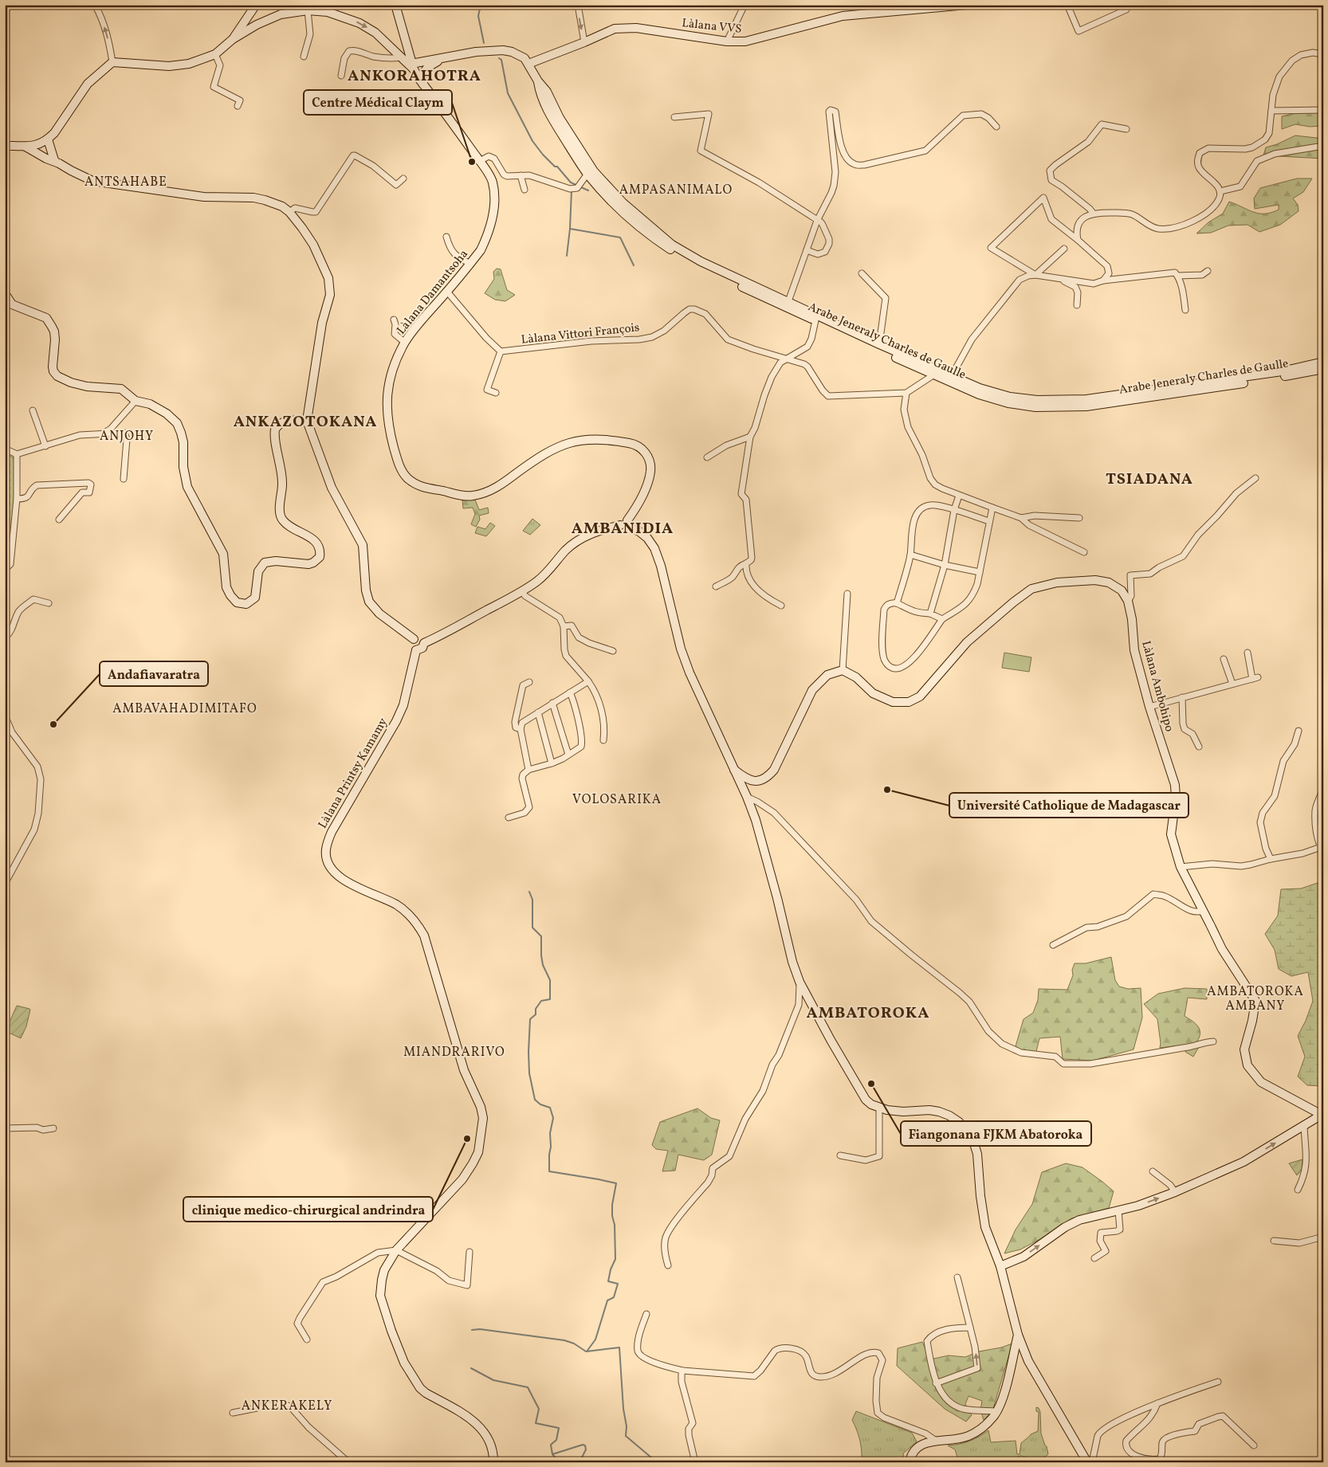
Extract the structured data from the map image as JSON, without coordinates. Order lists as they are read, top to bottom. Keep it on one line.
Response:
{"streets":{"street":["Làlana VVS","Làlana Damantsoha","Làlana Vittori François","Arabe Jeneraly Charles de Gaulle","Làlana Ambohipo","Làlana Printsy Kamamy"]},"crossings":[["Làlana VVS","Arabe Jeneraly Charles de Gaulle"],["Làlana Damantsoha","Arabe Jeneraly Charles de Gaulle"]],"districts":["ANKORAHOTRA","ANTSAHABE","AMPASANIMALO","ANKAZOTOKANA","ANJOHY","TSIADANA","AMBANIDIA","AMBAVAHADIMITAFO","VOLOSARIKA","AMBATOROKA AMBANY","AMBATOROKA","MIANDRARIVO","ANKERAKELY"],"places":["Centre Médical Claym","Andafiavaratra","Université Catholique de Madagascar","Fiangonana FJKM Abatoroka","clinique medico-chirurgical andrindra"]}
